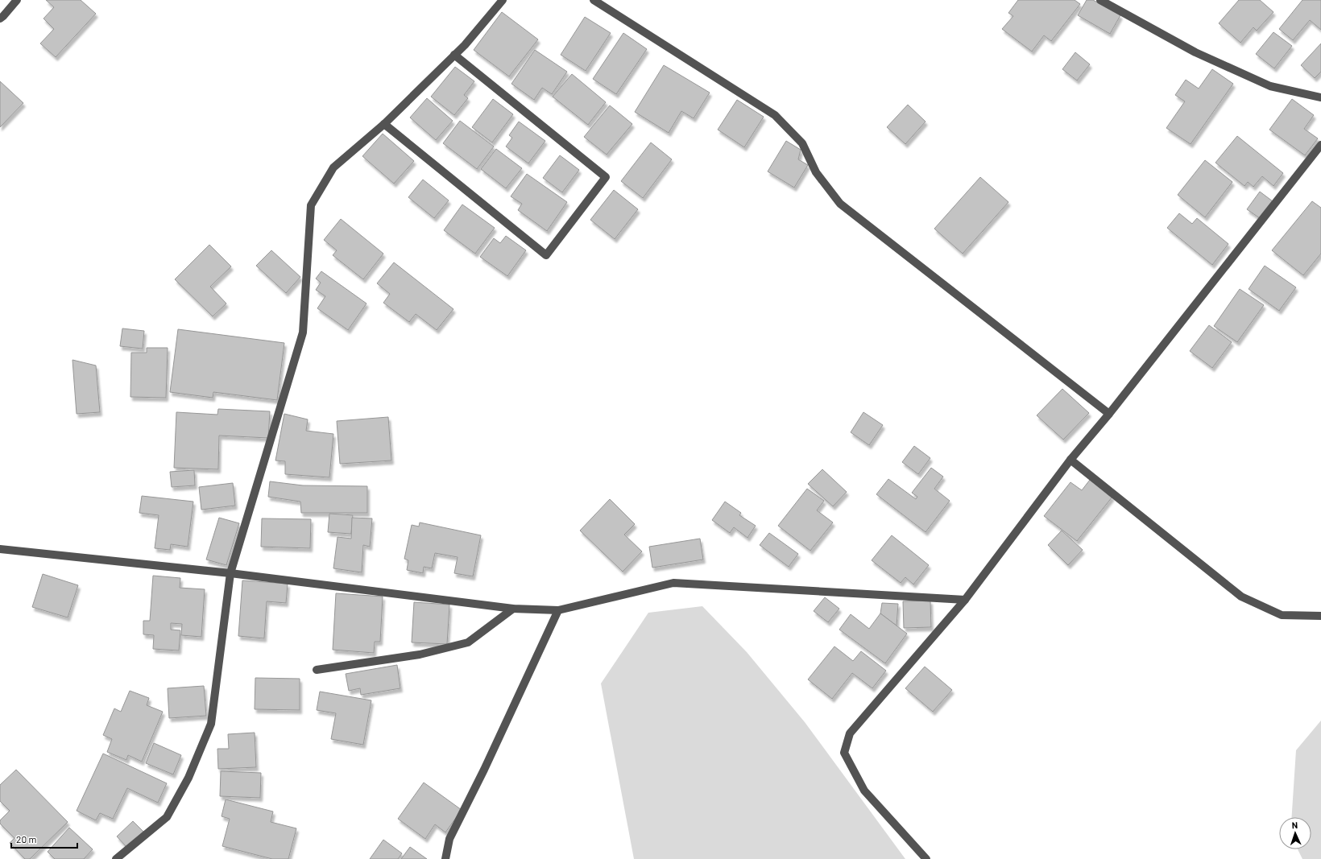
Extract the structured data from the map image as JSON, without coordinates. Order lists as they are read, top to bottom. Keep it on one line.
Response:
{"scale_bar":"20 m","north":"top"}
